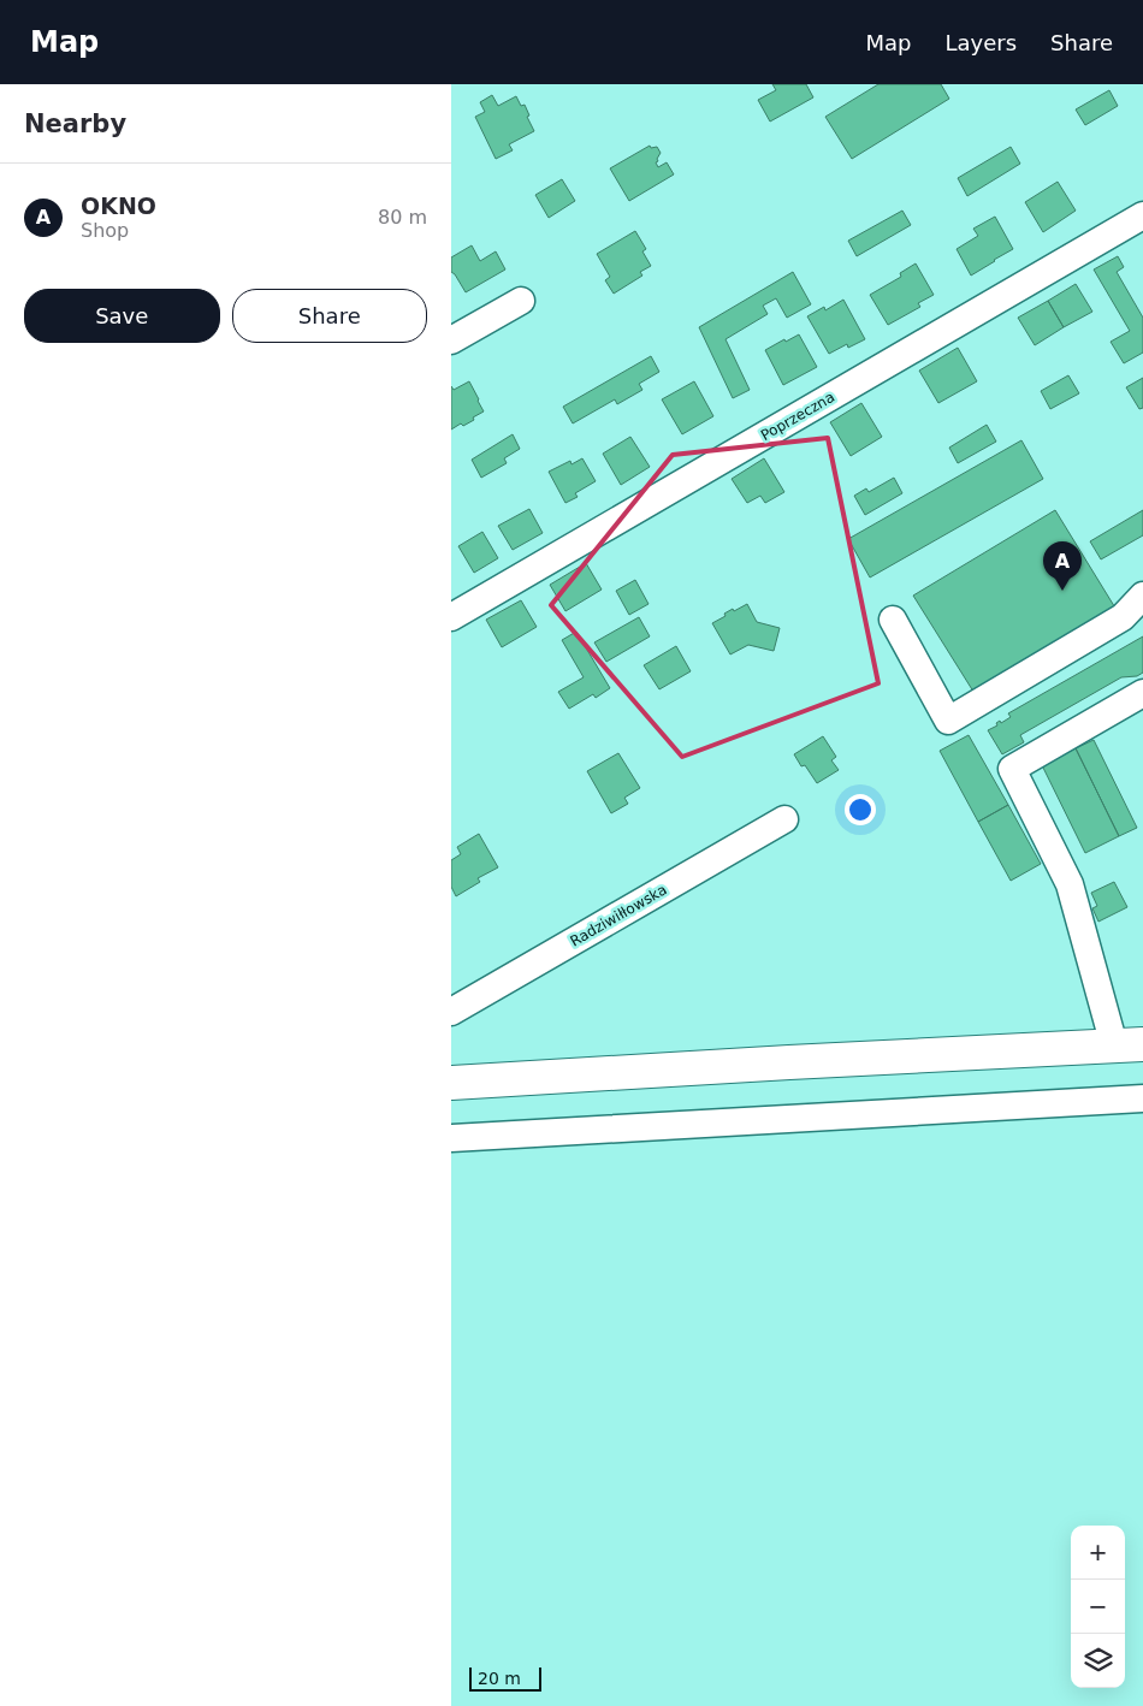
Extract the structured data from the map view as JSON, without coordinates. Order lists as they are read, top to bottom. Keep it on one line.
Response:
{"streets":{"street":["Poprzeczna","Radziwiłłowska"]},"scale_bar":"20 m","page":{"header":"Map","nav":["Map","Layers","Share"],"heading":"Nearby","list":[{"mark":"A","name":"OKNO","note":"Shop","value":"80 m"}],"buttons":["Save","Share"],"pins":"A","map_buttons":["+","−"],"scale":"20 m"}}
